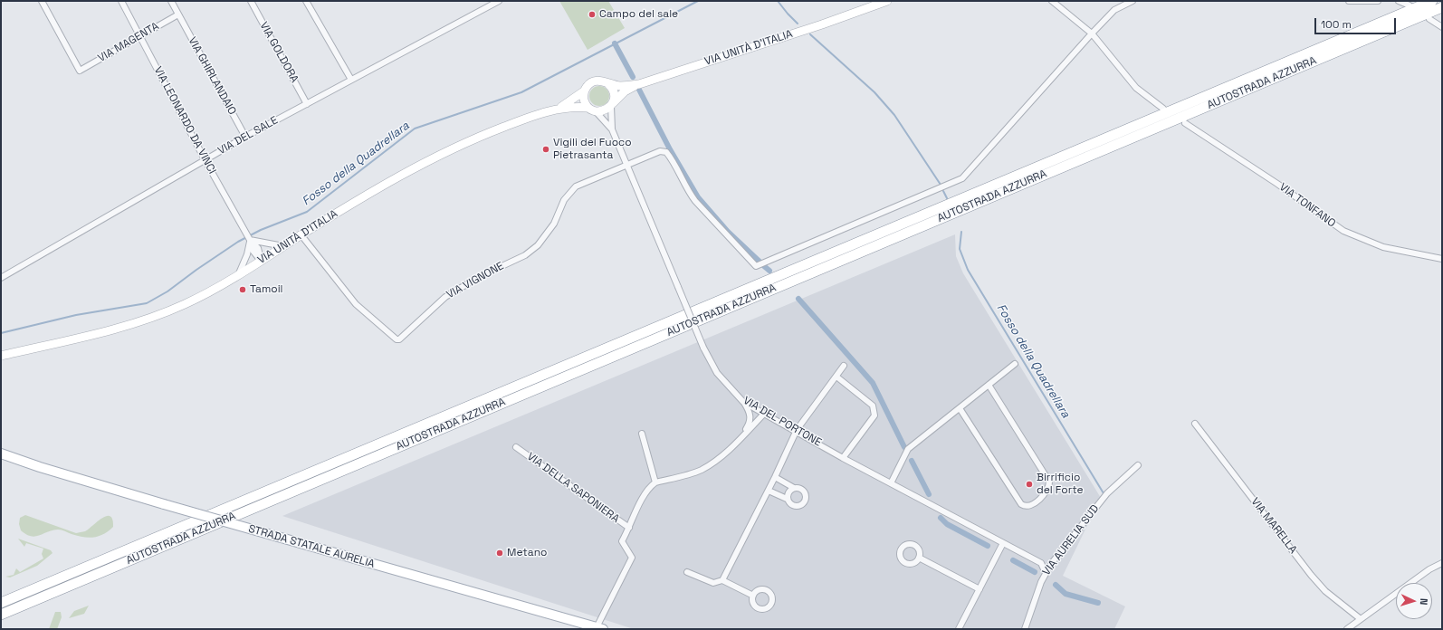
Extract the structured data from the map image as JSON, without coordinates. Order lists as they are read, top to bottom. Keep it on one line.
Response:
{"streets":{"highway":["AUTOSTRADA AZZURRA"],"main road":["VIA UNITÀ D'ITALIA","STRADA STATALE AURELIA"],"street":["VIA MAGENTA","VIA GOLDORA","VIA GHIRLANDAIO","VIA LEONARDO DA VINCI","VIA DEL SALE","VIA TONFANO","VIA VIGNONE","VIA DEL PORTONE","VIA DELLA SAPONIERA","VIA MARELLA","VIA AURELIA SUD"]},"crossings":[["VIA MAGENTA","VIA GHIRLANDAIO"],["VIA MAGENTA","VIA LEONARDO DA VINCI"],["VIA UNITÀ D'ITALIA","VIA LEONARDO DA VINCI"],["VIA UNITÀ D'ITALIA","VIA VIGNONE"],["VIA UNITÀ D'ITALIA","VIA DEL PORTONE"],["VIA GOLDORA","VIA DEL SALE"],["VIA GHIRLANDAIO","VIA DEL SALE"],["VIA LEONARDO DA VINCI","VIA DEL SALE"],["VIA VIGNONE","VIA DEL PORTONE"],["VIA DEL PORTONE","VIA AURELIA SUD"],["VIA DELLA SAPONIERA","STRADA STATALE AURELIA"]],"water":["Fosso della Quadrellara"],"places":["Campo del sale","Vigili del Fuoco Pietrasanta","Tamoil","Birrificio del Forte","Metano"],"scale_bar":"100 m","north":"right"}
